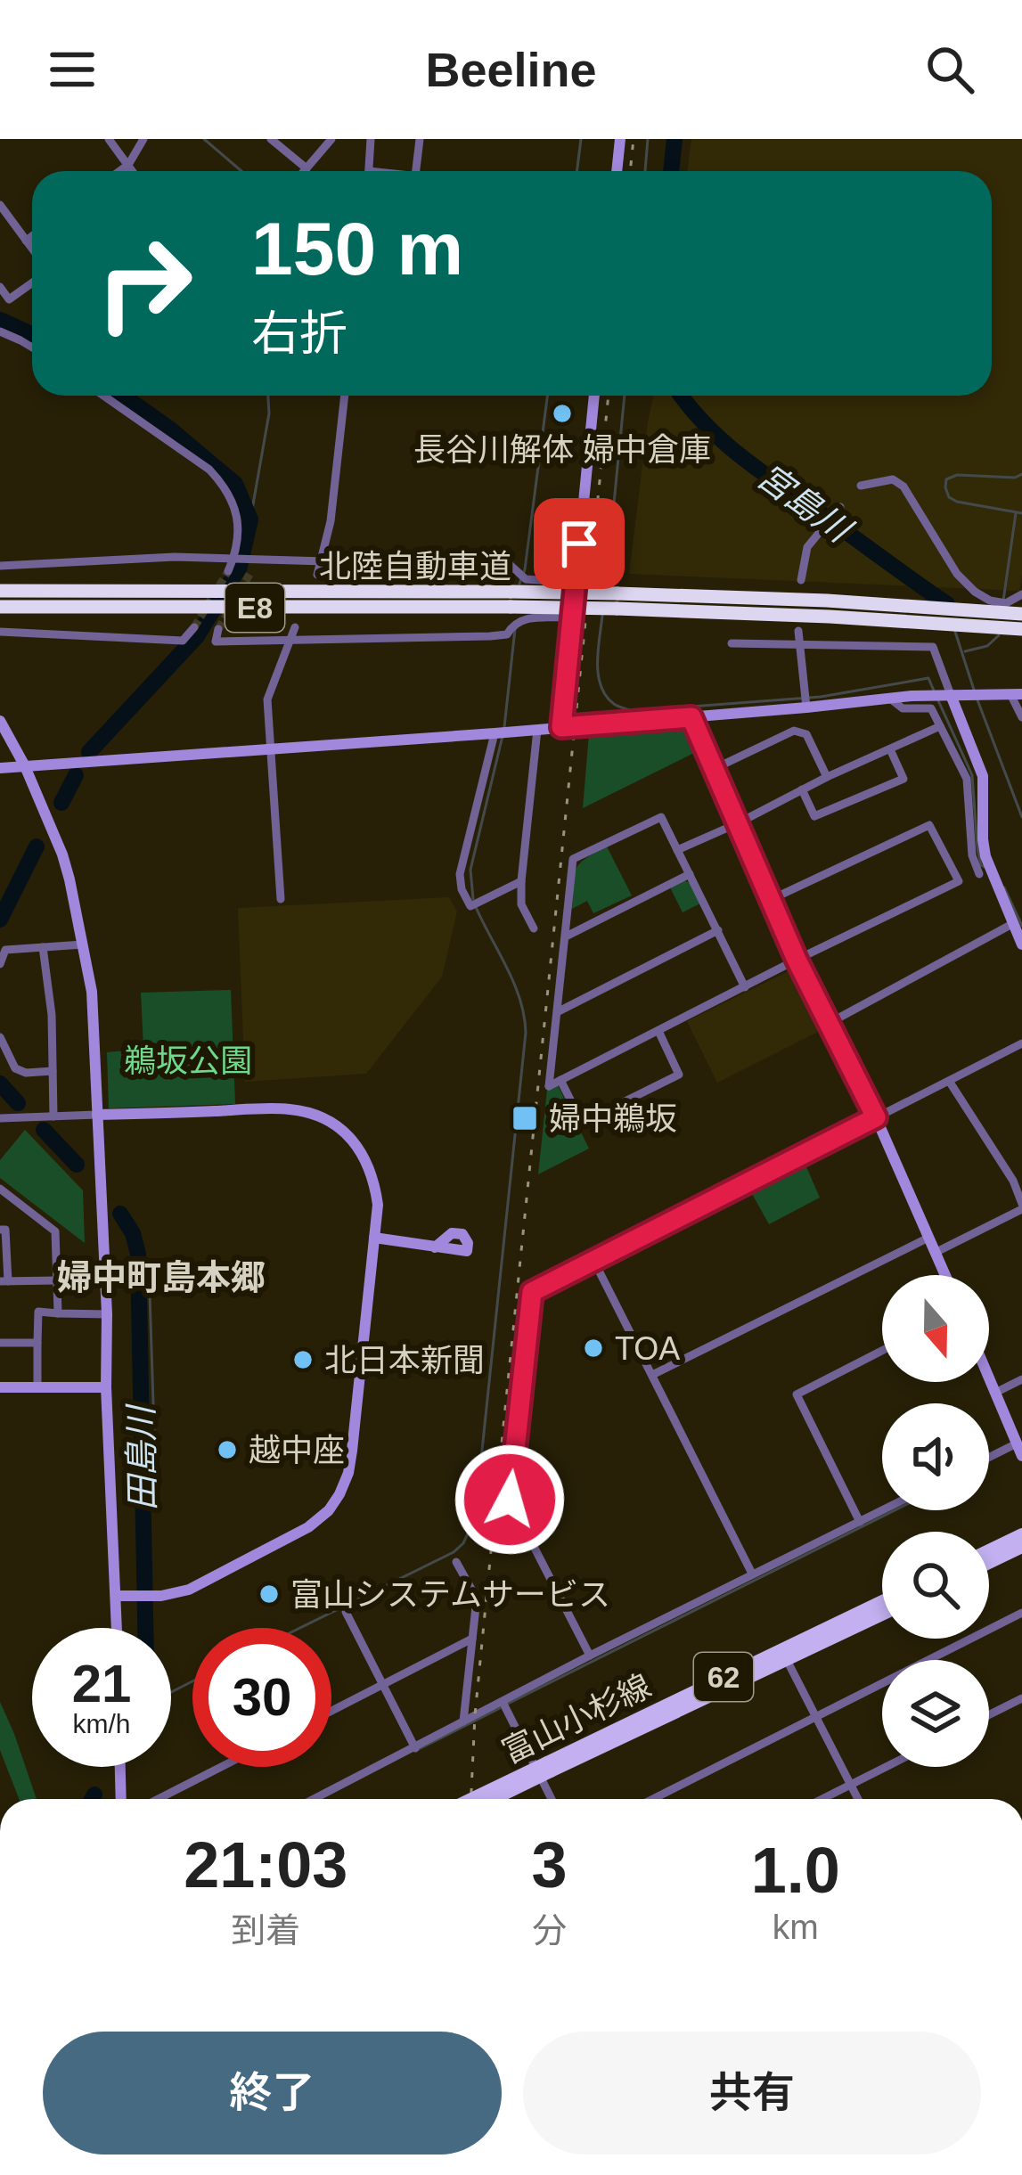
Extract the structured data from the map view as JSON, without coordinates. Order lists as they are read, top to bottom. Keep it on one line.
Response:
{"streets":{"highway":["北陸自動車道","E8"],"main road":["62","富山小杉線"]},"districts":["婦中町島本郷"],"water":["宮島川","田島川"],"parks":["鵜坂公園"],"places":{"other":["長谷川解体 婦中倉庫","TOA","北日本新聞","越中座","富山システムサービス"],"transit":["婦中鵜坂"]},"north":"bottom","page":{"header":"Beeline","turn":["150 m","右折"],"speed":"21 km/h","limit":"30","eta":["21:03","到着","3","分","1.0","km"],"buttons":["終了","共有"]}}
